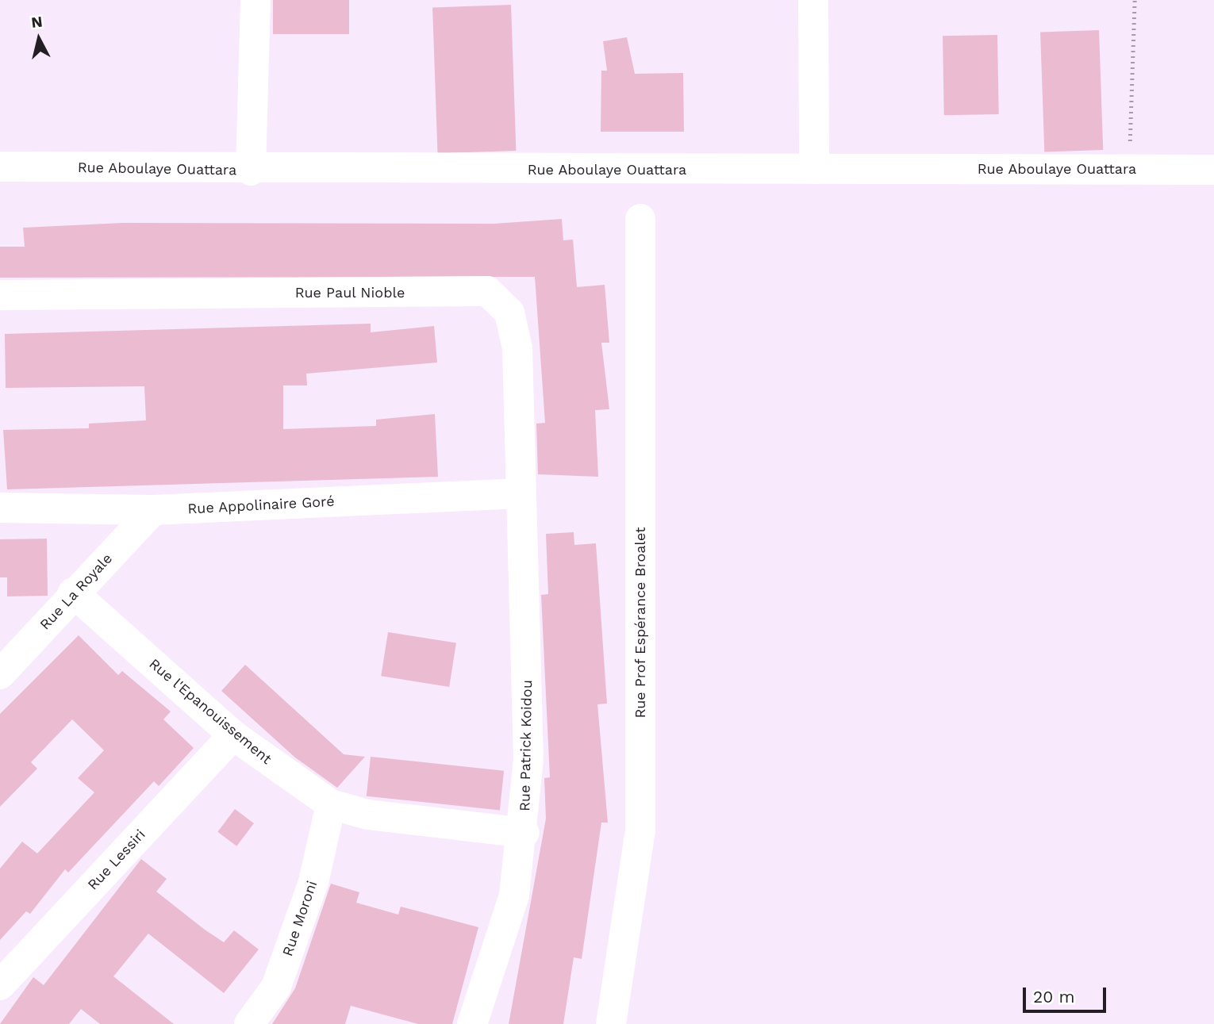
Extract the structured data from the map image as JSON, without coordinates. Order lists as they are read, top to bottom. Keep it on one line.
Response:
{"streets":{"street":["Rue Aboulaye Ouattara","Rue Paul Nioble","Rue Appolinaire Goré","Rue La Royale","Rue Prof Espérance Broalet","Rue l'Epanouissement","Rue Patrick Koidou","Rue Lessiri","Rue Moroni"]},"crossings":[["Rue Paul Nioble","Rue Appolinaire Goré"],["Rue Paul Nioble","Rue Patrick Koidou"],["Rue Appolinaire Goré","Rue La Royale"],["Rue Appolinaire Goré","Rue Patrick Koidou"],["Rue La Royale","Rue l'Epanouissement"],["Rue l'Epanouissement","Rue Patrick Koidou"],["Rue l'Epanouissement","Rue Lessiri"],["Rue l'Epanouissement","Rue Moroni"]],"scale_bar":"20 m","north":"top"}
